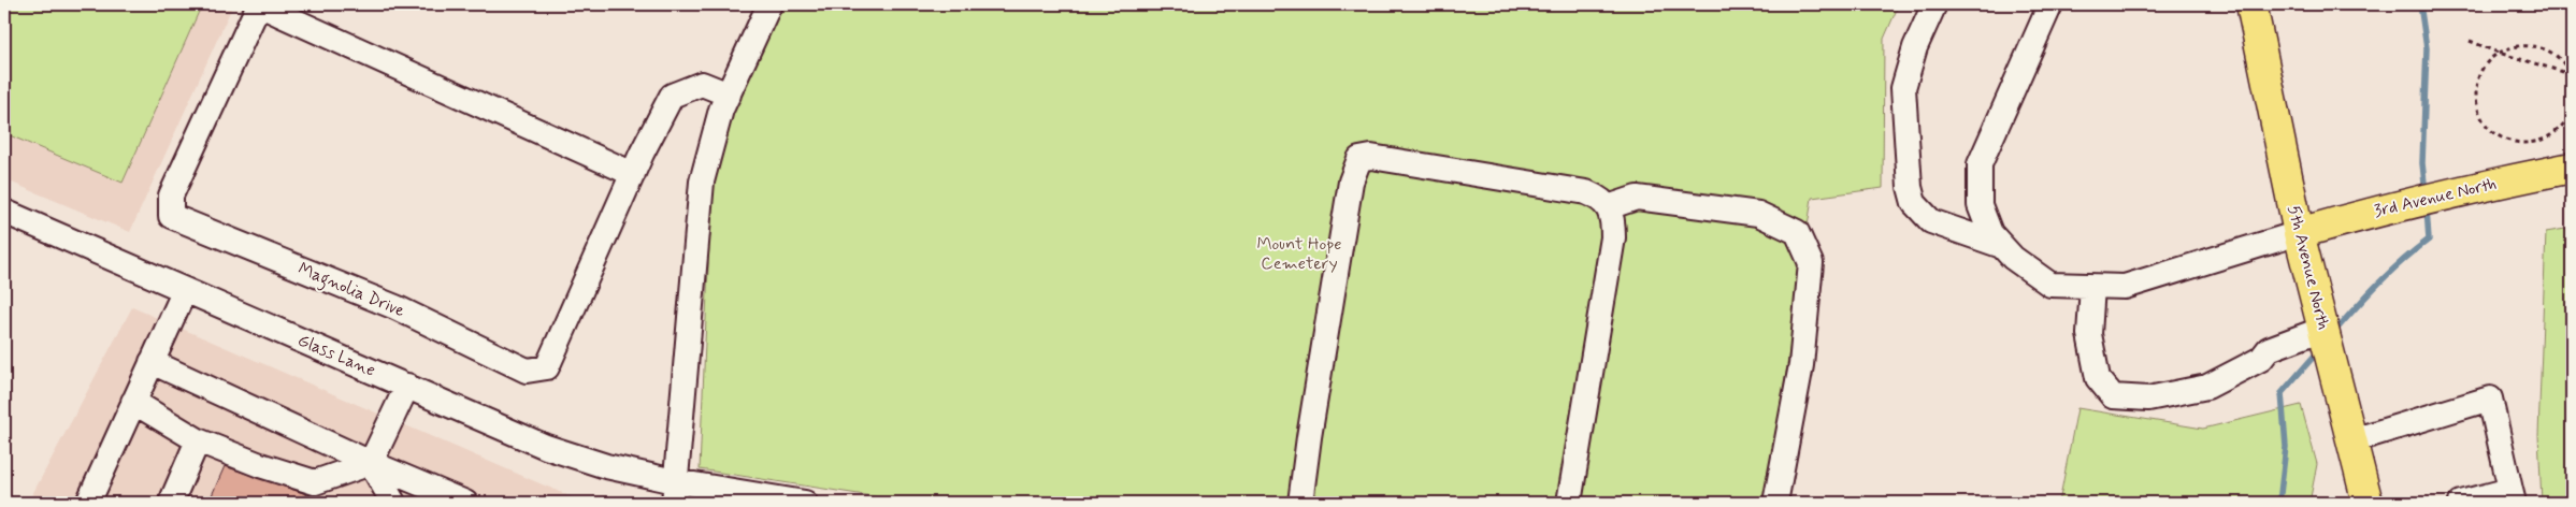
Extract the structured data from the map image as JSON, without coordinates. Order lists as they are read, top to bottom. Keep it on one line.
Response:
{"streets":{"main road":["3rd Avenue North","5th Avenue North"],"street":["Magnolia Drive","Glass Lane"]},"crossings":[["3rd Avenue North","5th Avenue North"]],"parks":["Mount Hope Cemetery"]}
